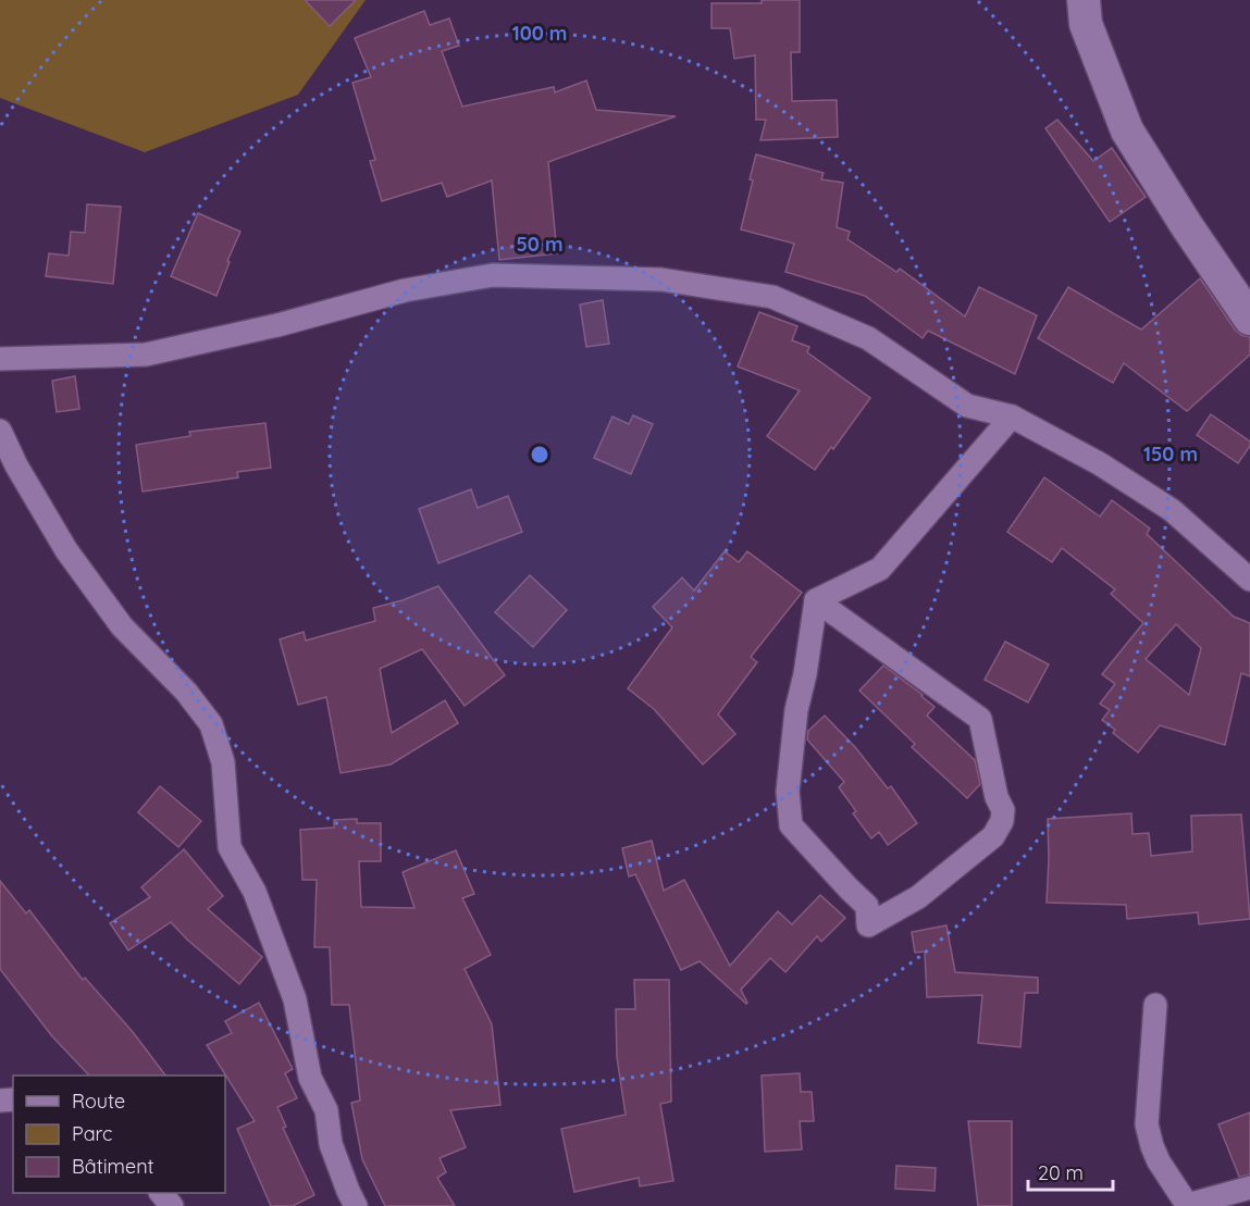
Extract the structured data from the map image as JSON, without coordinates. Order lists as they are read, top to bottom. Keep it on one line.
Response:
{"legend":["Route","Parc","Bâtiment"],"scale_bar":"20 m","rings":["100 m","50 m","150 m"]}
